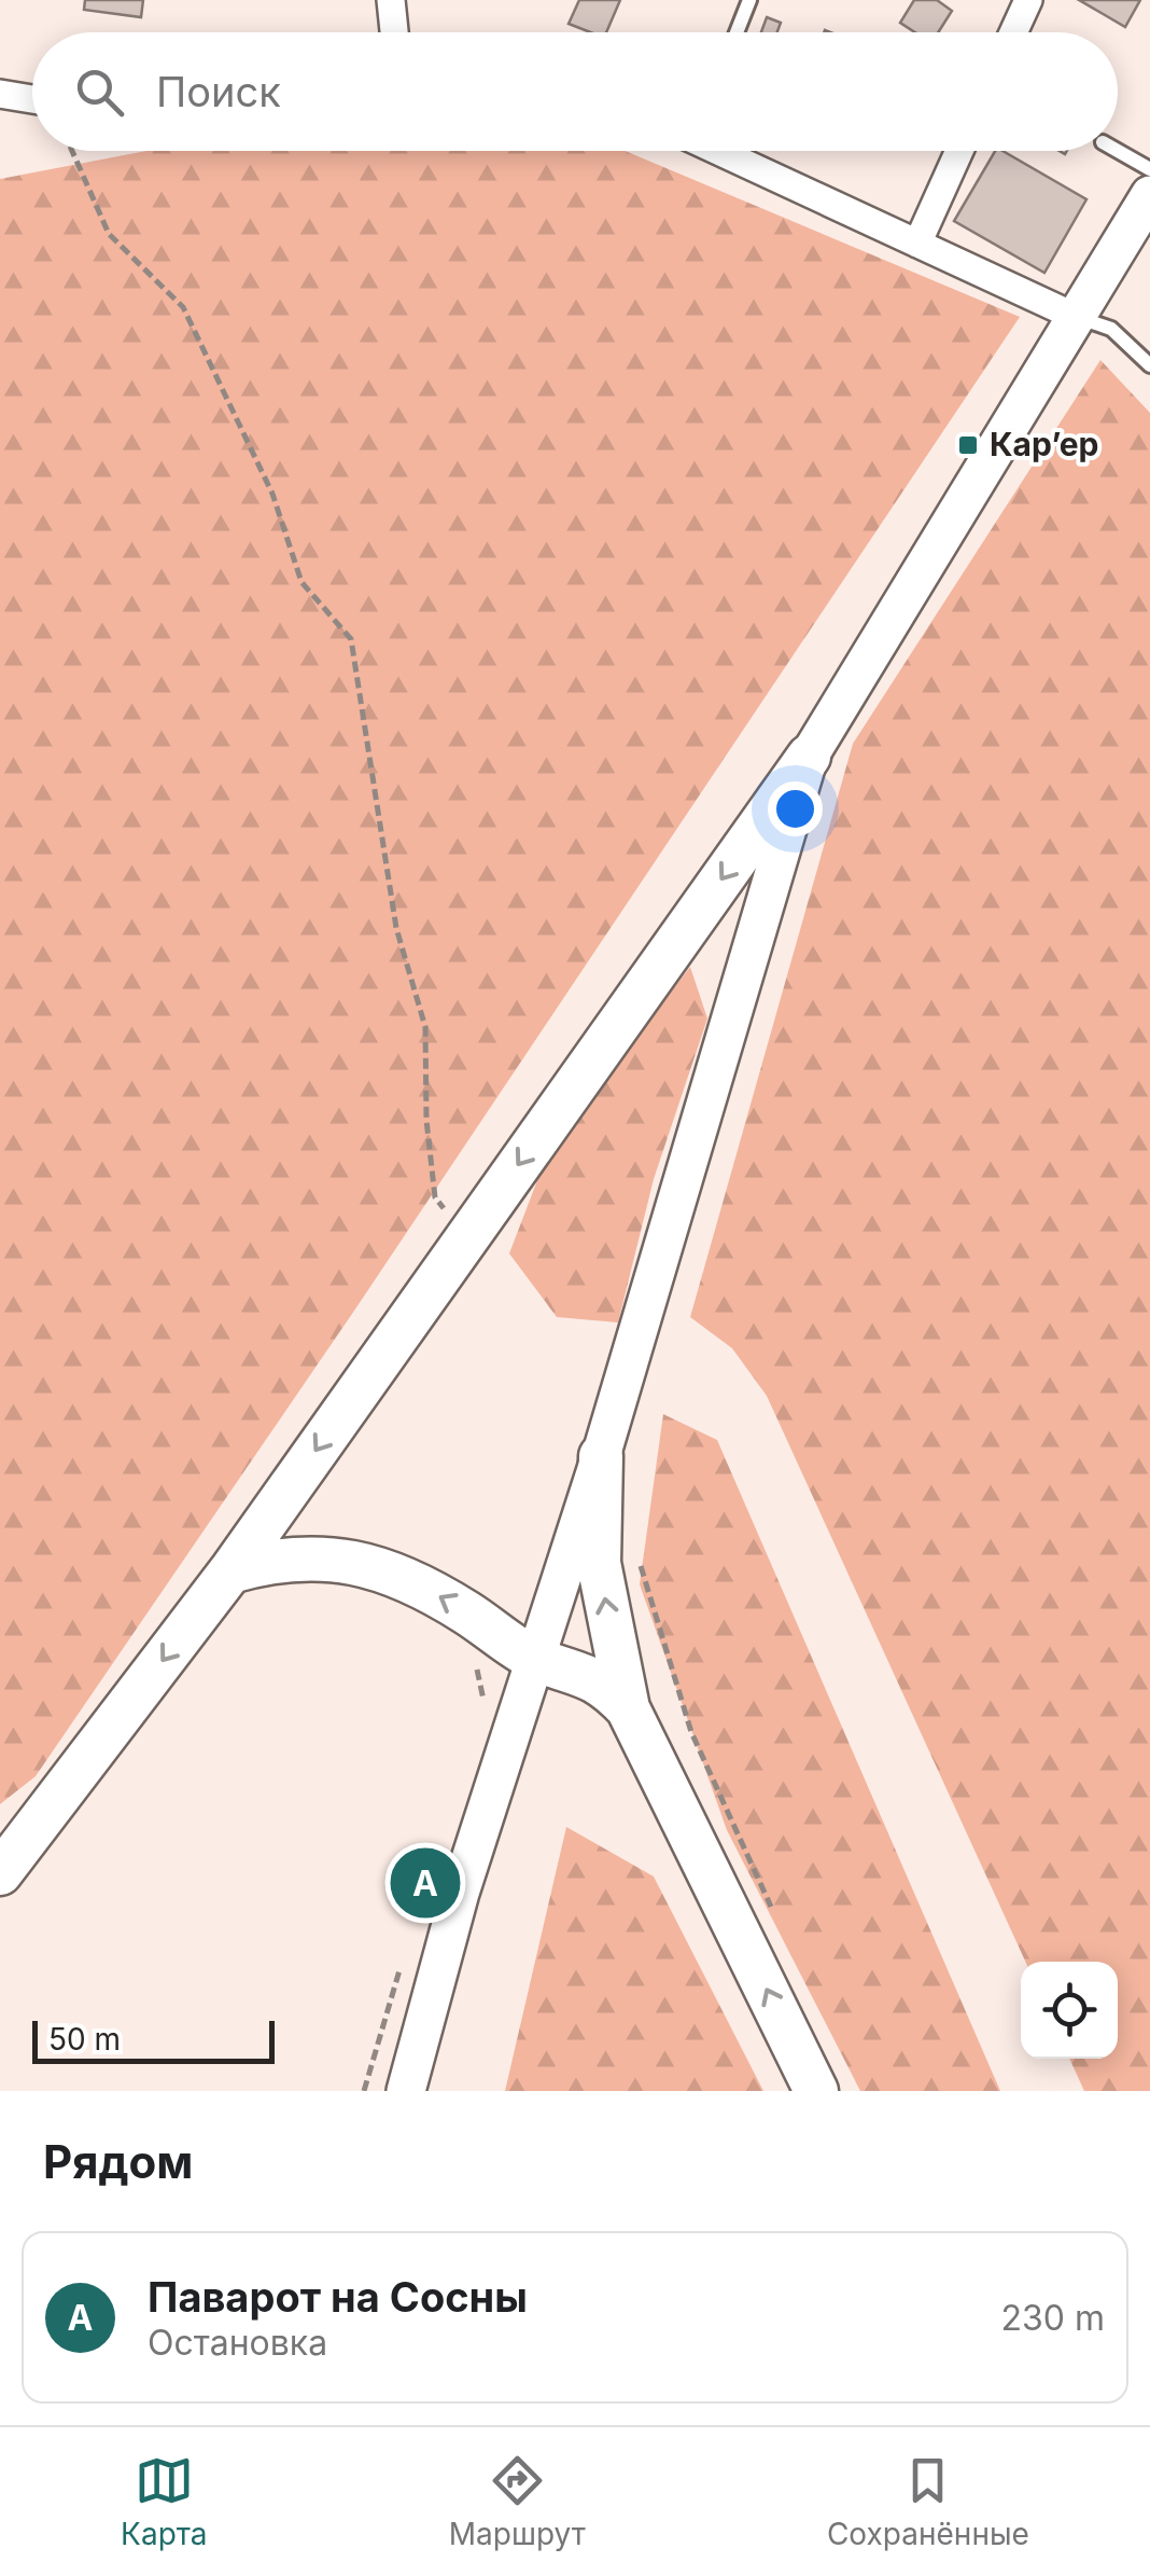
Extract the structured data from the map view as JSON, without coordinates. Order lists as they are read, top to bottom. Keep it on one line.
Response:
{"places":{"transit":["Карʼер"]},"scale_bar":"50 m","page":{"search":"Поиск","pins":"A","scale":"50 m","heading":"Рядом","list":[{"mark":"A","name":"Паварот на Сосны","note":"Остановка","value":"230 m"}],"nav":["Карта","Маршрут","Сохранённые"]}}
